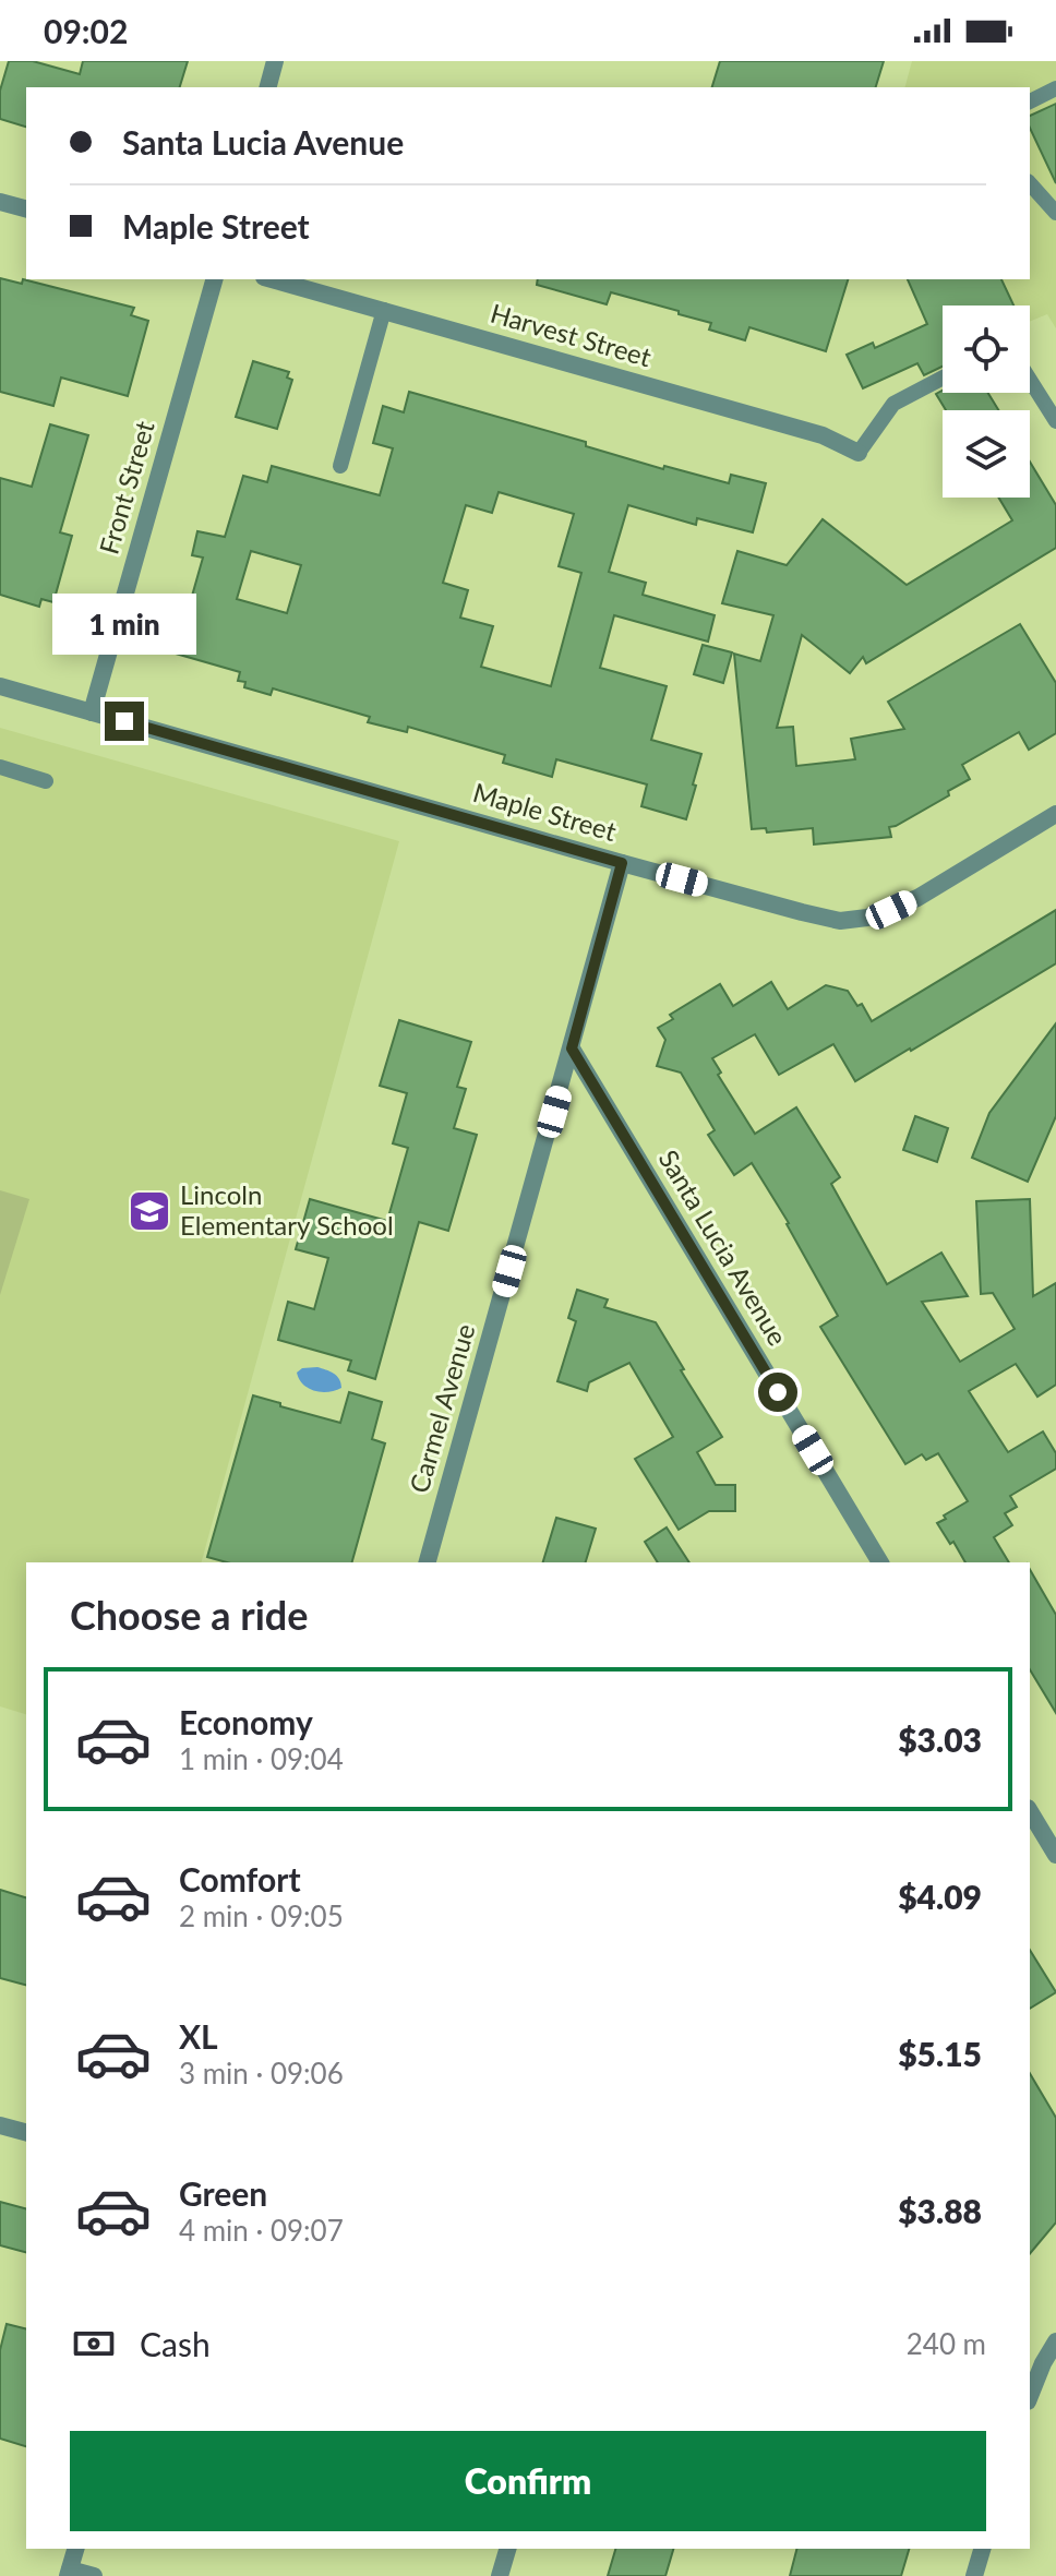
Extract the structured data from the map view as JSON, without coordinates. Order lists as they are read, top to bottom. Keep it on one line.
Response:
{"streets":{"street":["Harvest Street","Front Street","Maple Street","Santa Lucia Avenue","Carmel Avenue"]},"crossings":[["Front Street","Maple Street"],["Maple Street","Carmel Avenue"],["Santa Lucia Avenue","Carmel Avenue"]],"places":{"school or university":["Lincoln Elementary School"]},"page":{"status":"09:02","banner":["Santa Lucia Avenue","Maple Street"],"bubble":"1 min","heading":"Choose a ride","list":[{"name":"Economy","note":"1 min · 09:04","value":"$3.03"},{"name":"Comfort","note":"2 min · 09:05","value":"$4.09"},{"name":"XL","note":"3 min · 09:06","value":"$5.15"},{"name":"Green","note":"4 min · 09:07","value":"$3.88"}],"pay":["Cash","240 m"],"buttons":"Confirm"}}
